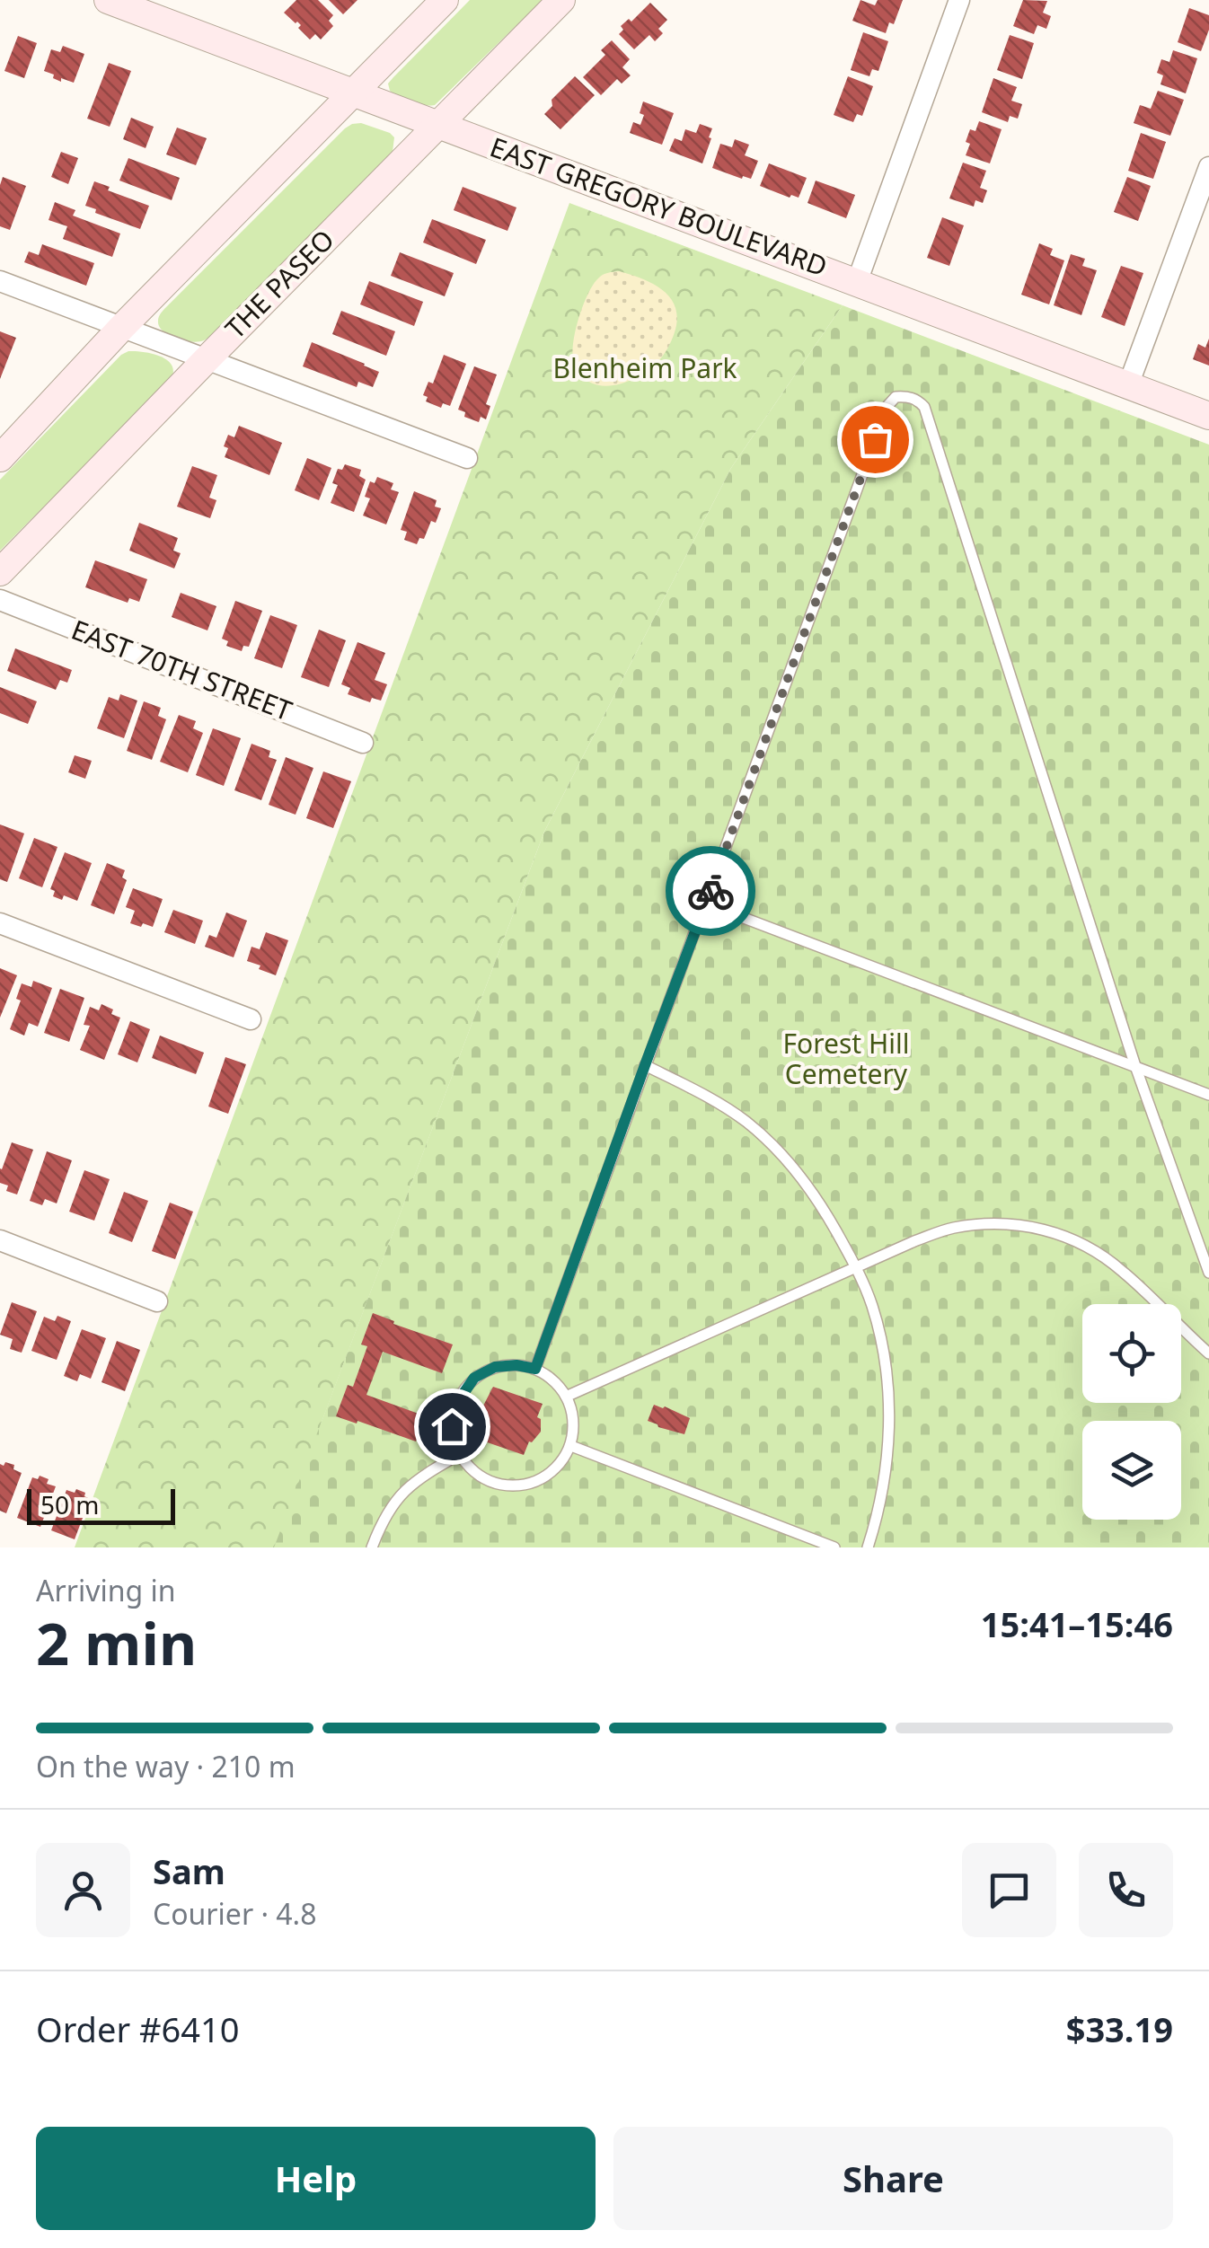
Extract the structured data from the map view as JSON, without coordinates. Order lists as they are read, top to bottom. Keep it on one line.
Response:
{"streets":{"main road":["EAST GREGORY BOULEVARD","THE PASEO"],"street":["EAST 70TH STREET"]},"crossings":[["EAST GREGORY BOULEVARD","THE PASEO"]],"parks":["Blenheim Park","Forest Hill Cemetery"],"scale_bar":"50 m","page":{"scale":"50 m","heading":["2 min","Arriving in","15:41–15:46"],"panel":["Sam","Courier · 4.8","Order #6410","$33.19"],"bar":"On the way · 210 m","buttons":["Help","Share"]}}
